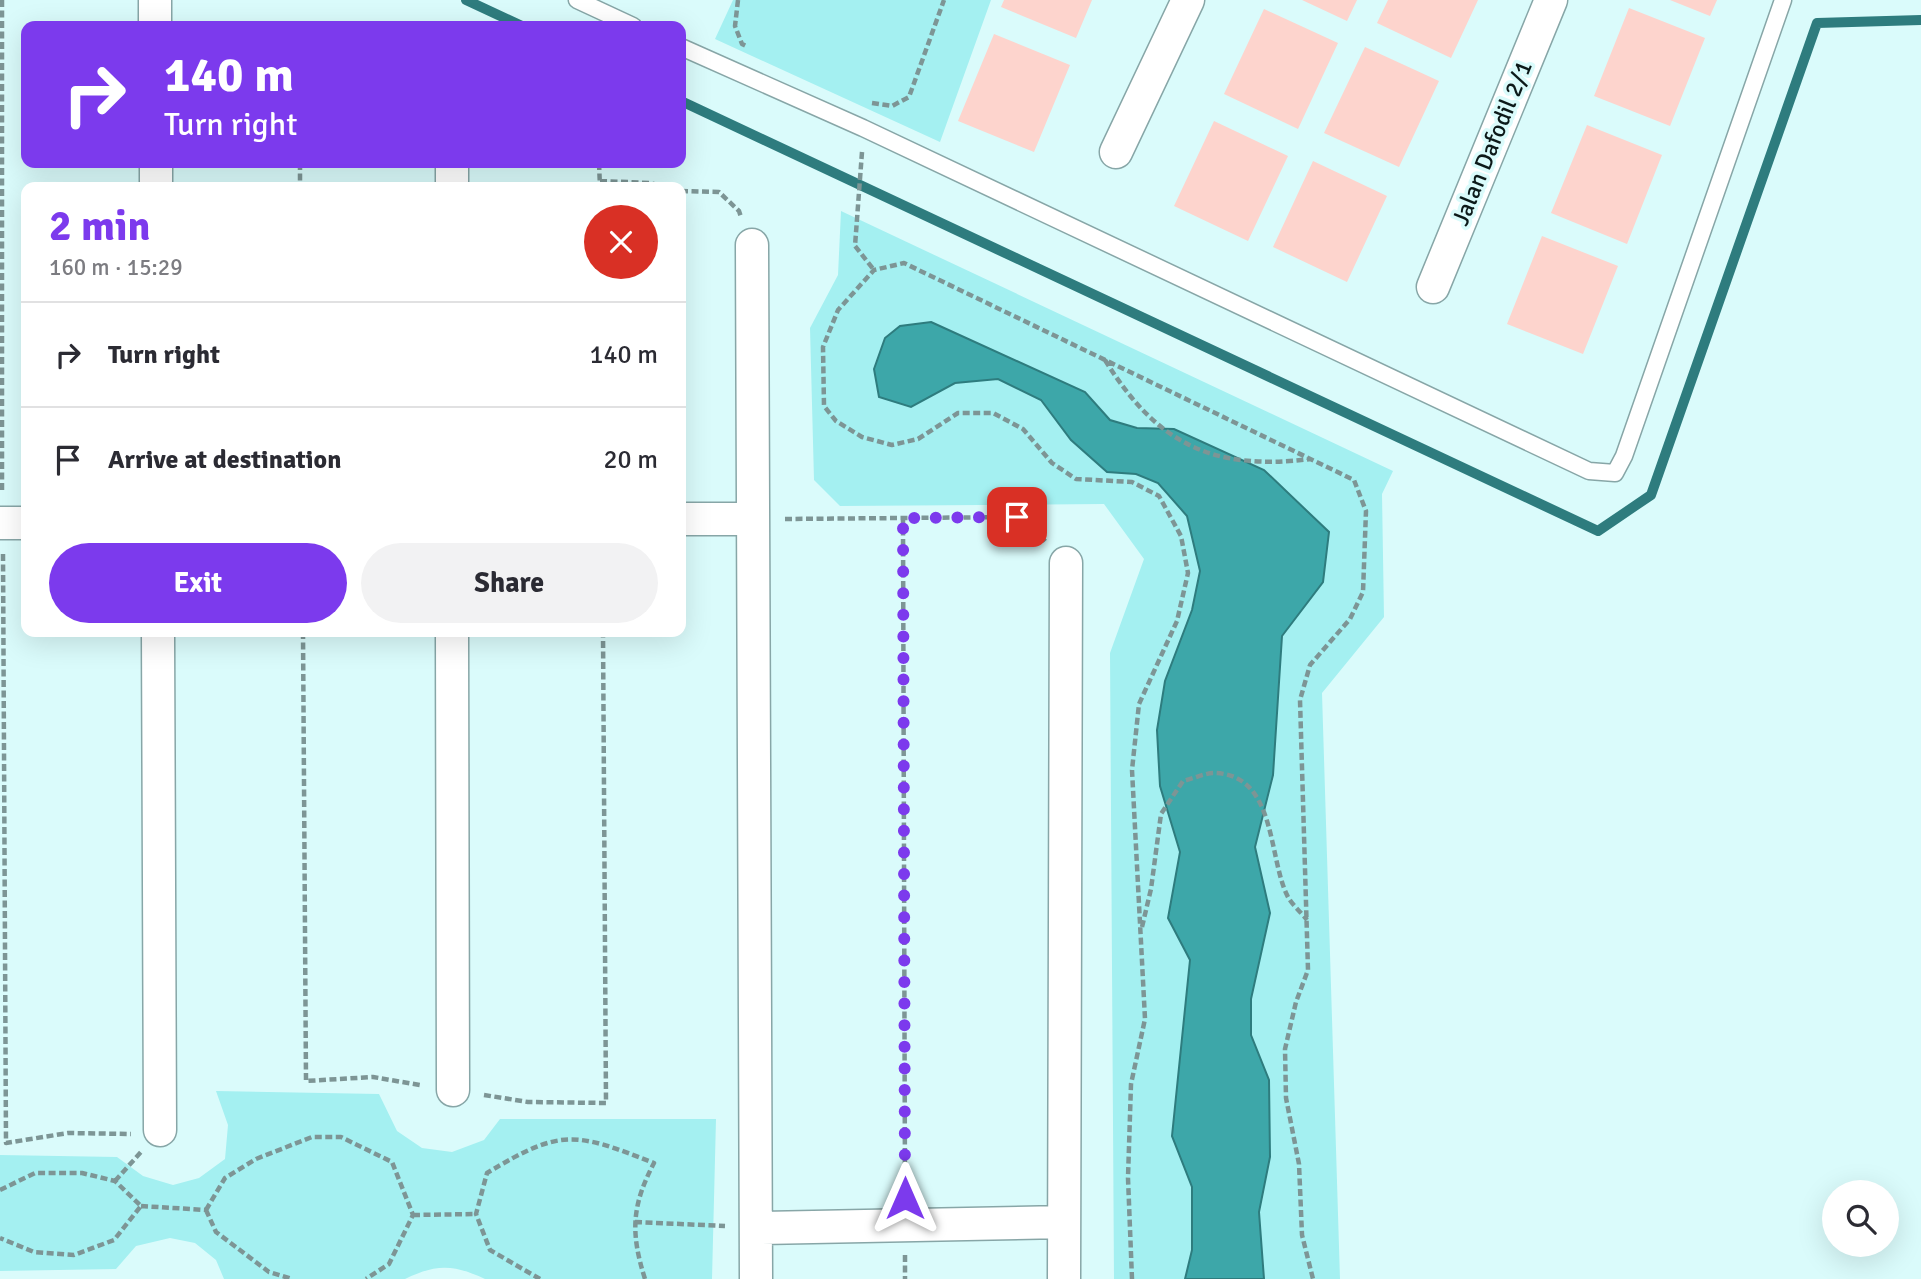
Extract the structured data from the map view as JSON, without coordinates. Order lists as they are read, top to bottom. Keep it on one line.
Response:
{"streets":{"street":["Jalan Dafodil 2/1"]},"page":{"turn":["140 m","Turn right"],"heading":["2 min","160 m · 15:29"],"list":[{"name":"Turn right","value":"140 m"},{"name":"Arrive at destination","value":"20 m"}],"buttons":["Exit","Share"]}}
